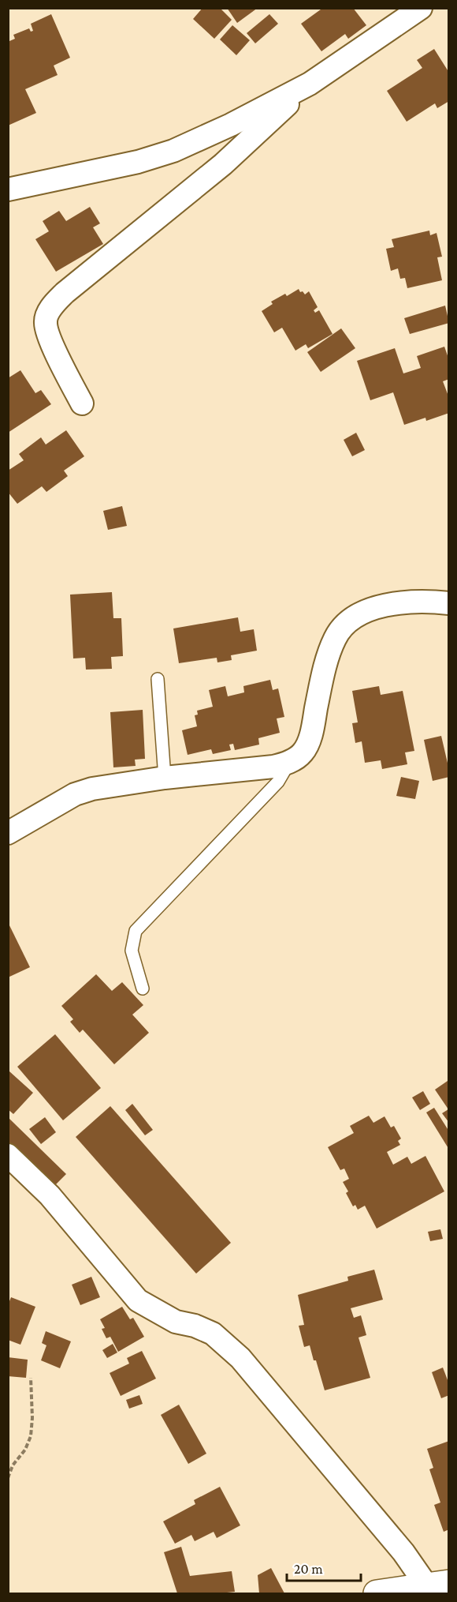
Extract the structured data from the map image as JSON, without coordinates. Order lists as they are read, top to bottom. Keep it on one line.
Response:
{"scale_bar":"20 m"}
